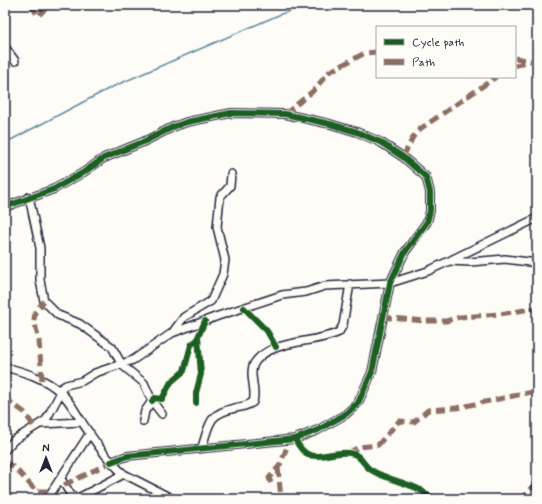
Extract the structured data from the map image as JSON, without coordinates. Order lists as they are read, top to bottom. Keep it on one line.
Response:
{"legend":["Cycle path","Path"],"north":"top"}
